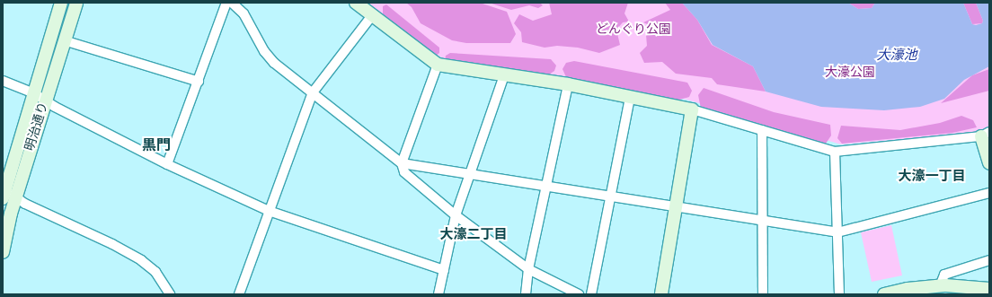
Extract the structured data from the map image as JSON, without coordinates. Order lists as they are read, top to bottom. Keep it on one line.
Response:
{"streets":{"street":["明治通り"]},"districts":["黒門","大濠一丁目","大濠二丁目"],"water":["大濠池"],"parks":["どんぐり公園","大濠公園"]}
